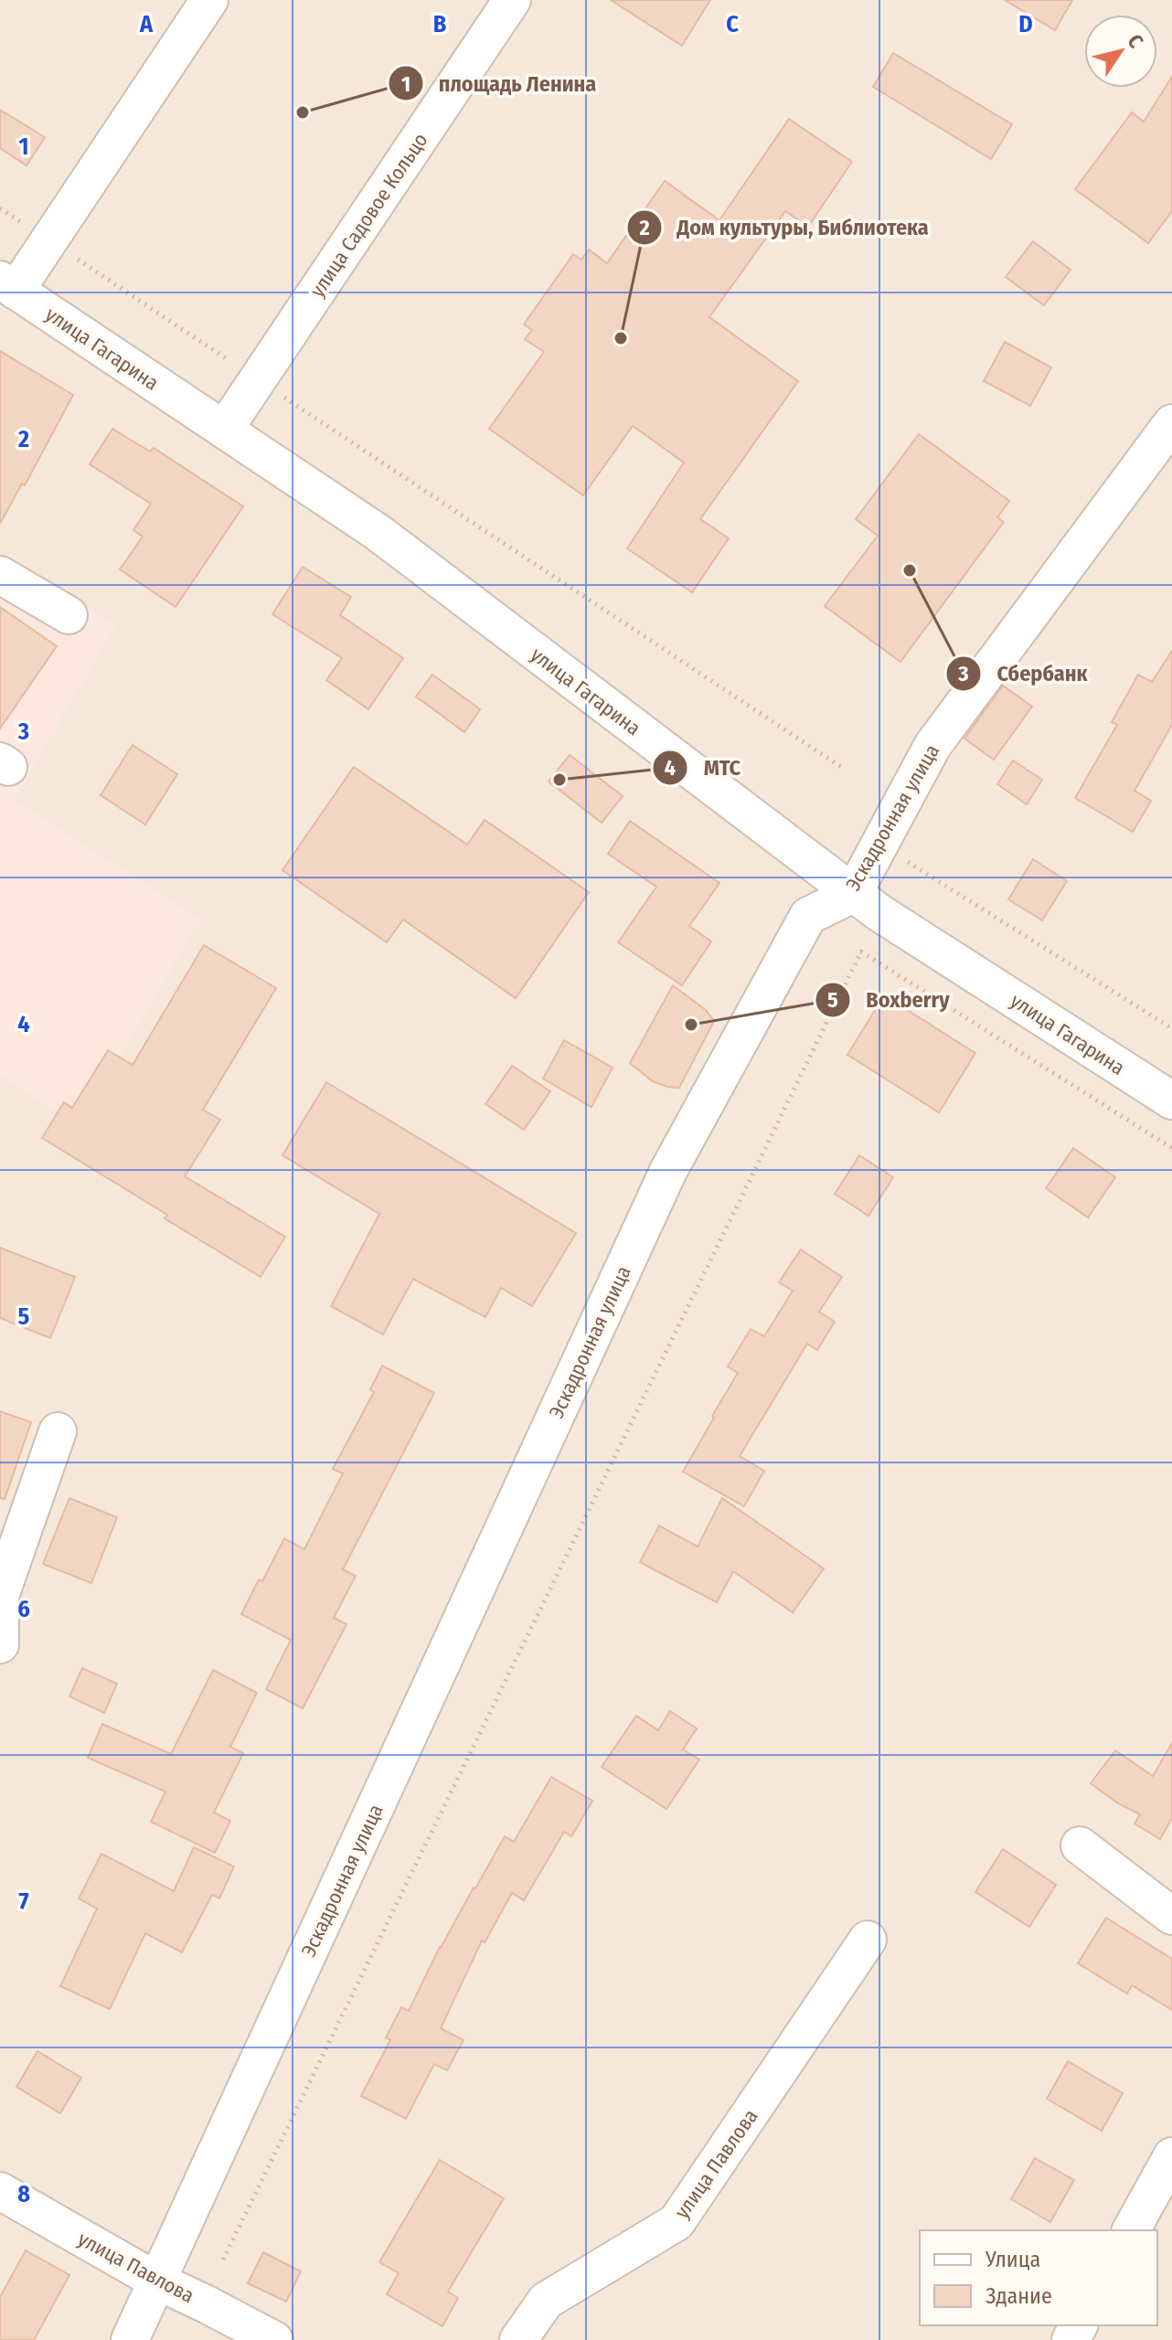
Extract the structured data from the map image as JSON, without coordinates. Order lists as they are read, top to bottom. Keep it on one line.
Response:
{"streets":{"street":["улица Садовое Кольцо","улица Гагарина","Эскадронная улица","улица Павлова"]},"crossings":[["улица Садовое Кольцо","улица Гагарина"],["улица Гагарина","Эскадронная улица"],["Эскадронная улица","улица Павлова"]],"places":["площадь Ленина","Дом культуры, Библиотека","Сбербанк","МТС","Boxberry"],"legend":["Улица","Здание"],"north":"top right","grid":{"columns":["A","B","C","D"],"rows":["1","2","3","4","5","6","7","8"]}}
